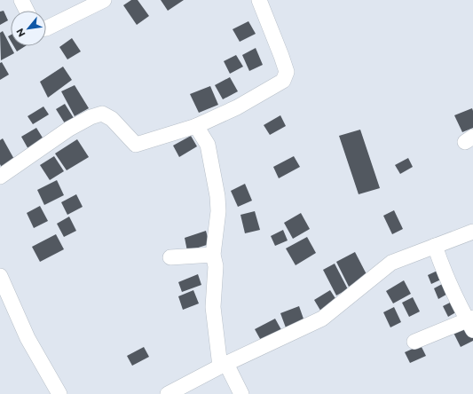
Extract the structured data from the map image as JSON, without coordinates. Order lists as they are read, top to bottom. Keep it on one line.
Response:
{"north":"bottom left"}
